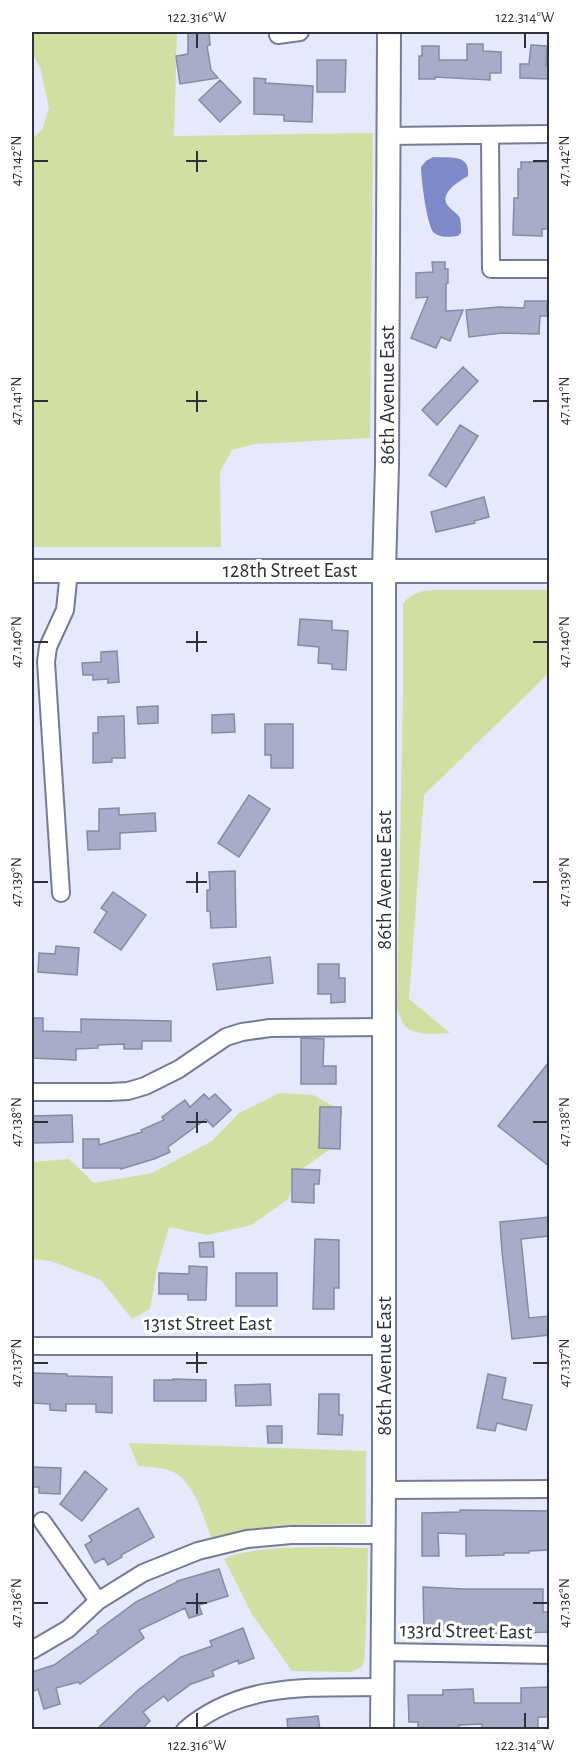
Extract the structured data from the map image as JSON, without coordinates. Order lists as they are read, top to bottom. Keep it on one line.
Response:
{"streets":{"street":["86th Avenue East","128th Street East","131st Street East","133rd Street East"]},"crossings":[["86th Avenue East","128th Street East"],["86th Avenue East","131st Street East"],["86th Avenue East","133rd Street East"]],"coordinates":["122.316°W","122.314°W","47.142°N","47.141°N","47.140°N","47.139°N","47.138°N","47.137°N","47.136°N"]}
